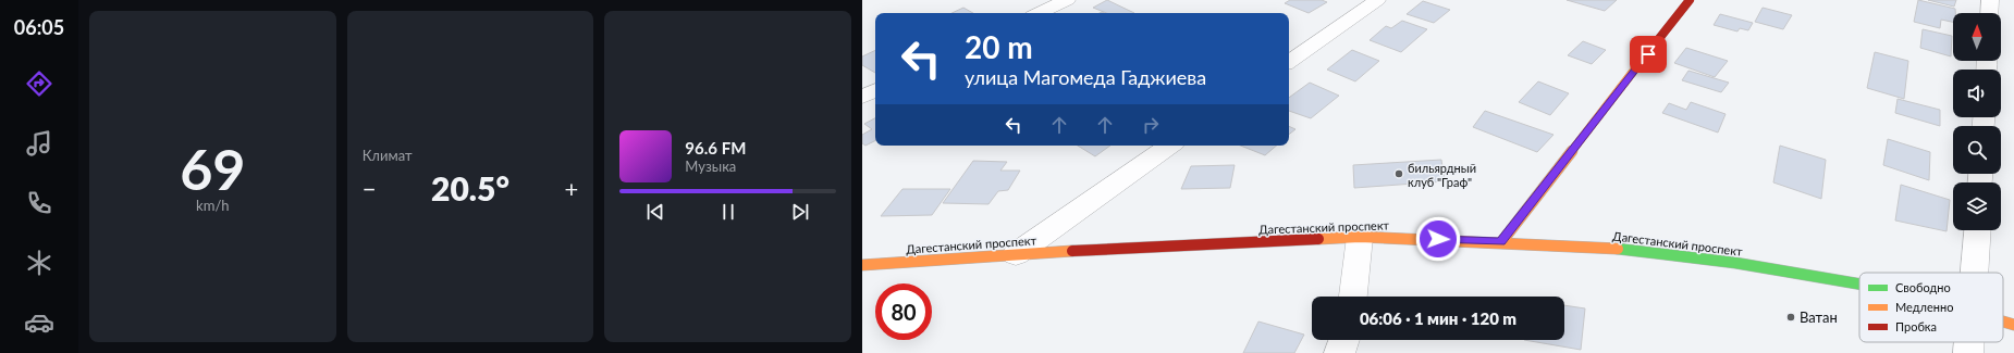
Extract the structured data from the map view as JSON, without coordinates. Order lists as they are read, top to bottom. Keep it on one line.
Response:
{"streets":{"main road":["Дагестанский проспект"]},"places":["бильярдный клуб \"Граф\"","Ватан"],"legend":["Свободно","Медленно","Пробка"],"north":"top","page":{"tabs":"06:05","tile":[["69","km/h"],"Климат"],"turn":["20 m","улица Магомеда Гаджиева"],"song":["96.6 FM","Музыка"],"heat":["−","20.5°","+"],"limit":"80","trip":"06:06 · 1 мин · 120 m"}}
